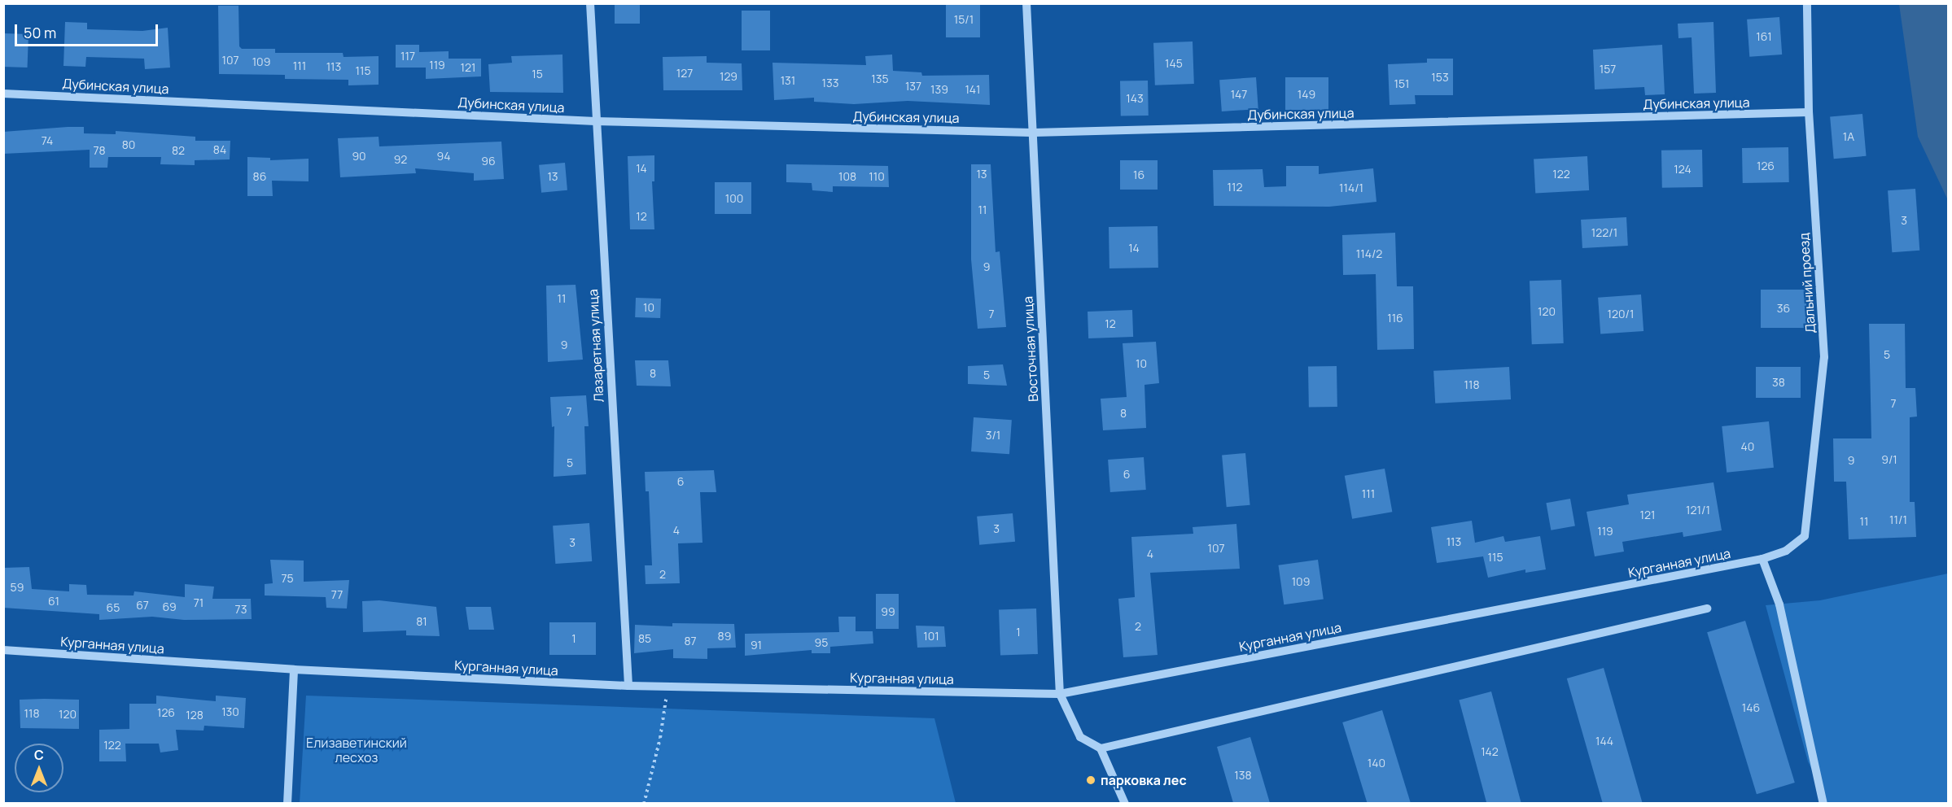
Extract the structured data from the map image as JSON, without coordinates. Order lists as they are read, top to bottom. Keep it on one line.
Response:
{"streets":{"street":["Дубинская улица","Дальний проезд","Лазаретная улица","Восточная улица","Курганная улица"]},"crossings":[["Дубинская улица","Дальний проезд"],["Дубинская улица","Лазаретная улица"],["Дубинская улица","Восточная улица"],["Дальний проезд","Курганная улица"],["Лазаретная улица","Курганная улица"],["Восточная улица","Курганная улица"]],"parks":["Елизаветинский лесхоз"],"places":["парковка лес"],"house_numbers":["15/1","161","117","107","109","145","119","111","113","121","157","115","127","15","129","153","135","131","133","151","137","139","141","147","149","143","1А","74","80","84","78","82","90","94","92","96","126","14","124","13","122","16","86","13","108","110","112","114/1","100","11","12","3","122/1","14","114/2","9","11","10","36","120","7","120/1","116","12","9","5","10","8","5","38","118","7","7","8","3/1","40","9/1","9","5","6","6","111","121/1","121","11/1","11","3","4","119","113","3","107","4","115","2","75","109","59","77","61","71","67","69","65","73","99","81","2","1","89","101","1","85","87","95","91","146","130","126","118","120","128","144","122","142","140","138"],"scale_bar":"50 m","north":"top"}
